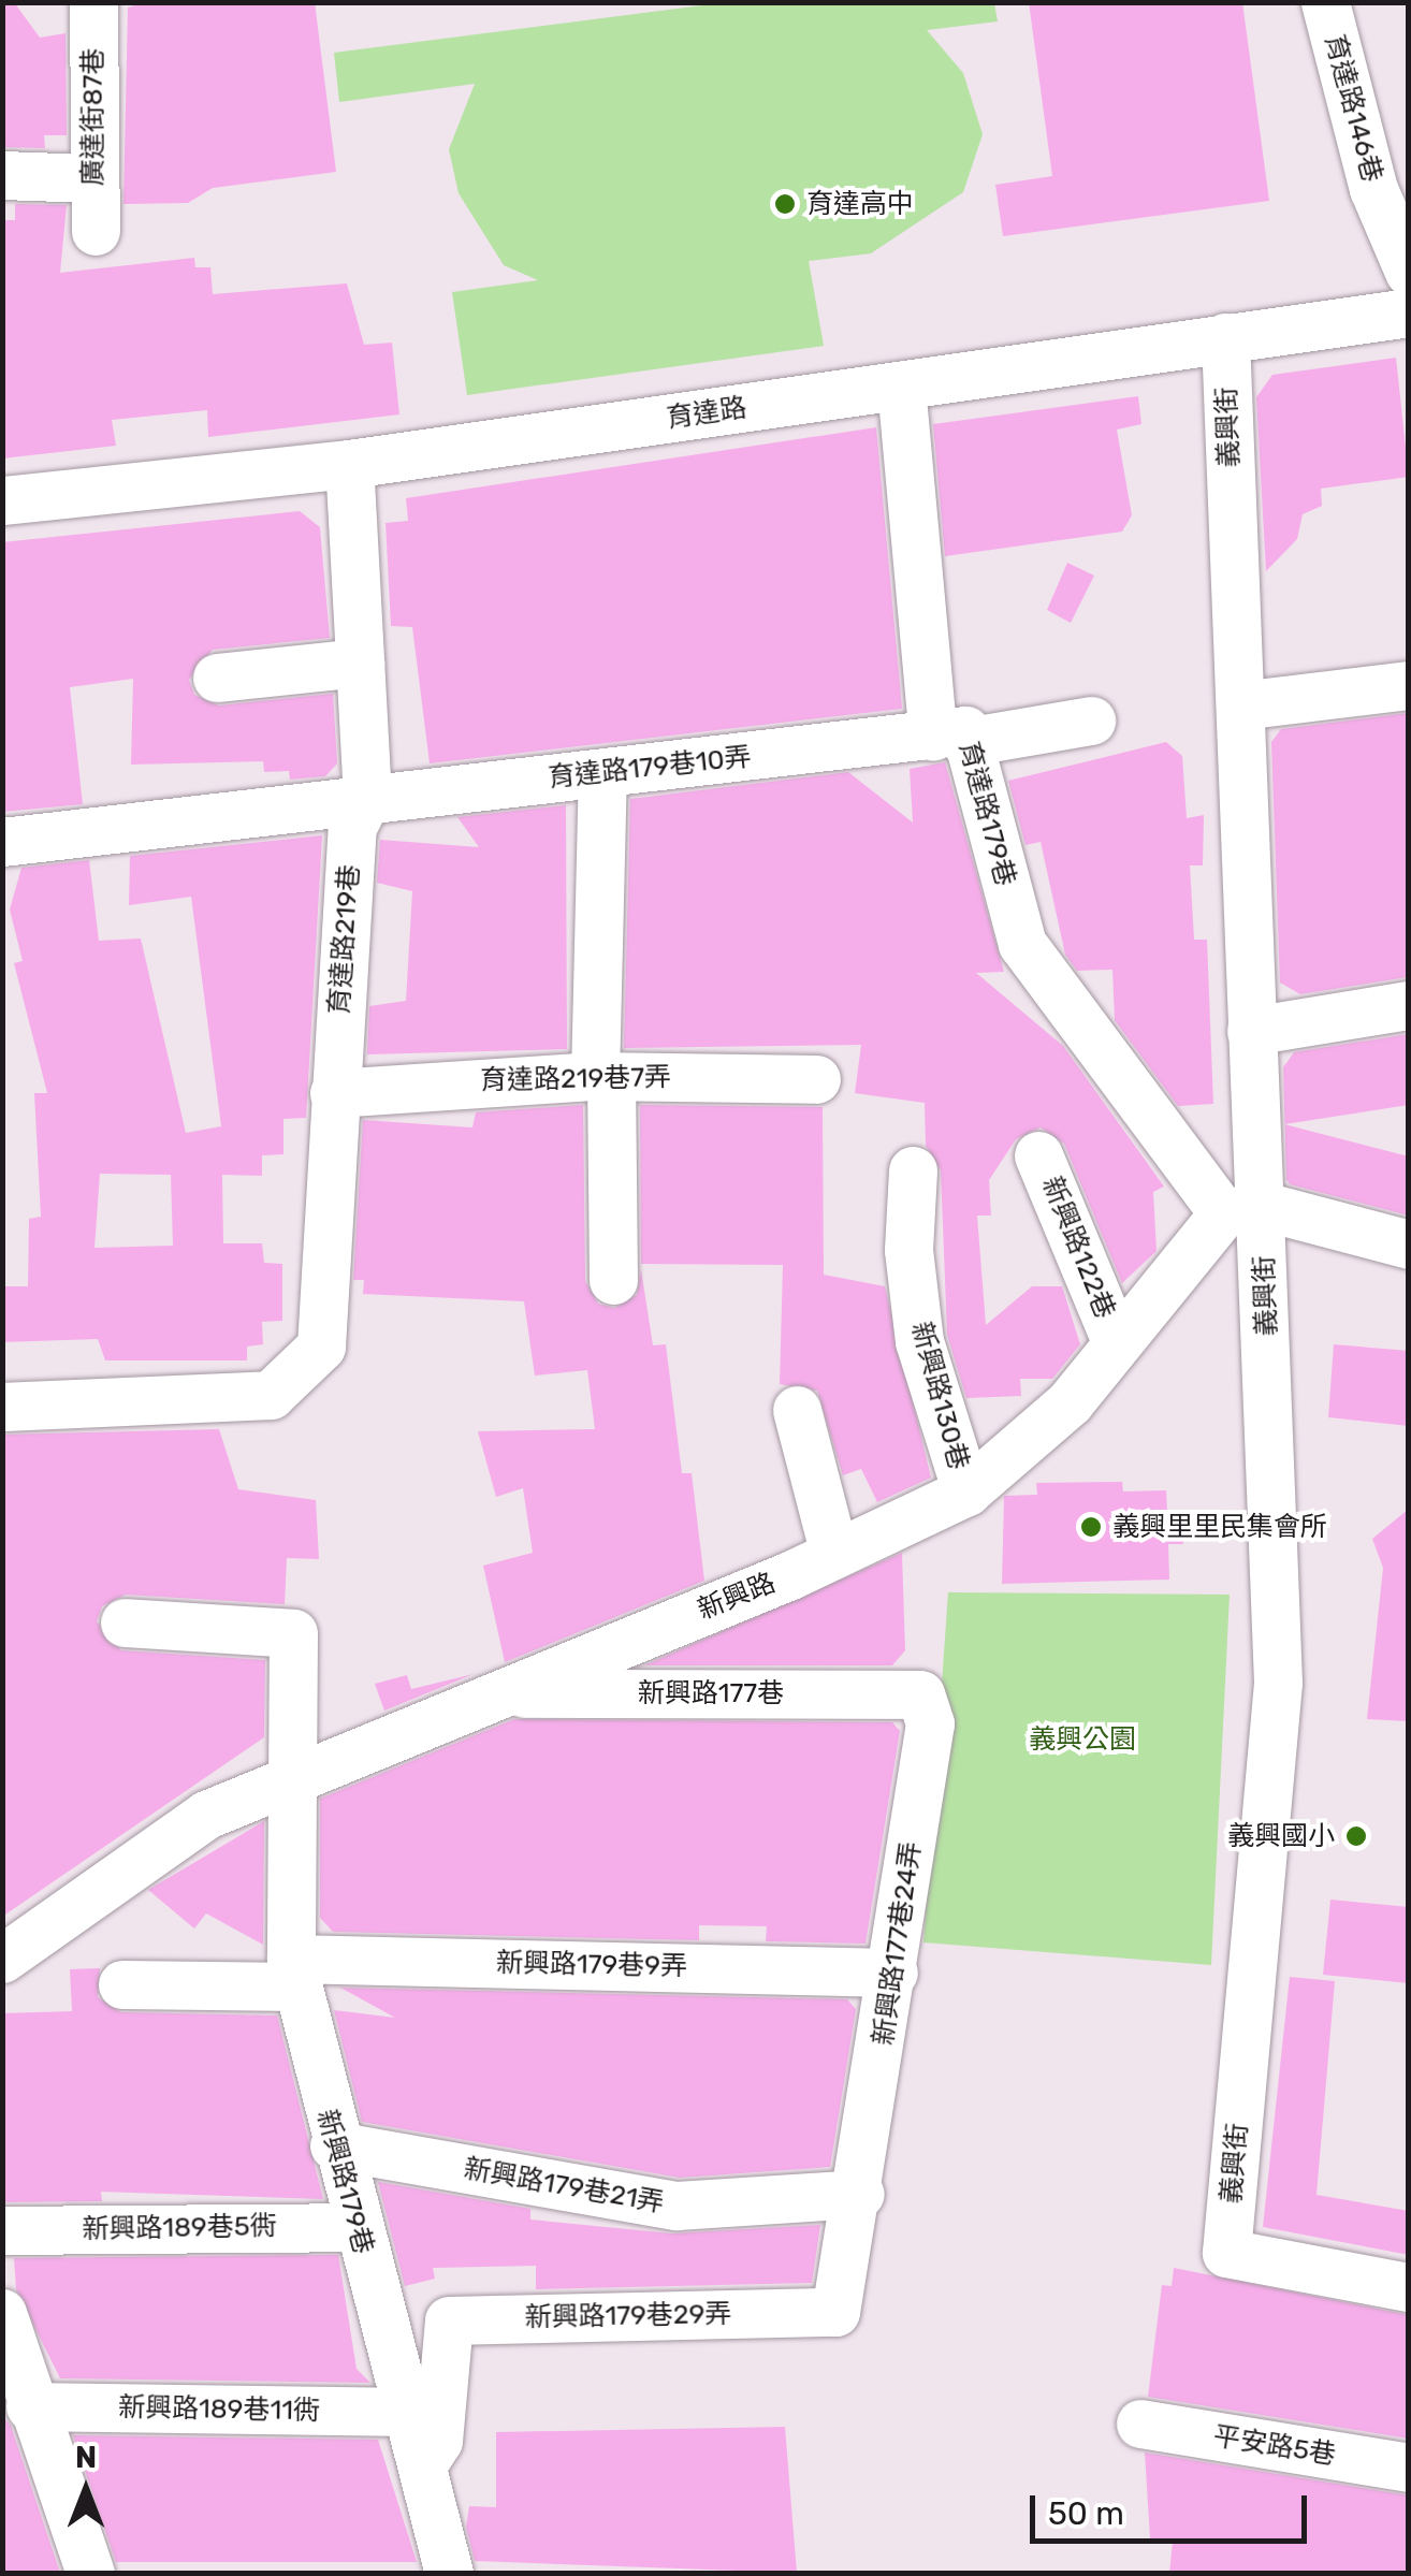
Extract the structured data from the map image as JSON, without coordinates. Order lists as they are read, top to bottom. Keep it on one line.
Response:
{"streets":{"street":["育達路146巷","廣達街87巷","育達路","義興街","育達路179巷10弄","育達路179巷","育達路219巷","育達路219巷7弄","新興路122巷","新興路130巷","新興路","新興路177巷","新興路177巷24弄","新興路179巷9弄","新興路179巷","新興路179巷21弄","新興路189巷5衖","新興路179巷29弄","新興路189巷11衖","平安路5巷"]},"crossings":[["育達路","義興街"],["育達路","育達路179巷"],["育達路","育達路219巷"],["義興街","育達路179巷"],["義興街","新興路"],["育達路179巷10弄","育達路179巷"],["育達路179巷10弄","育達路219巷"],["育達路179巷","新興路"],["育達路219巷","育達路219巷7弄"],["新興路122巷","新興路"],["新興路130巷","新興路"],["新興路","新興路177巷"],["新興路","新興路179巷"],["新興路177巷","新興路177巷24弄"],["新興路177巷24弄","新興路179巷9弄"],["新興路177巷24弄","新興路179巷21弄"],["新興路177巷24弄","新興路179巷29弄"],["新興路179巷9弄","新興路179巷"],["新興路179巷","新興路179巷21弄"],["新興路179巷","新興路189巷5衖"],["新興路179巷","新興路179巷29弄"],["新興路179巷","新興路189巷11衖"],["新興路179巷21弄","新興路179巷29弄"]],"parks":["義興公園"],"places":["育達高中","義興里里民集會所","義興國小"],"scale_bar":"50 m","north":"top"}
